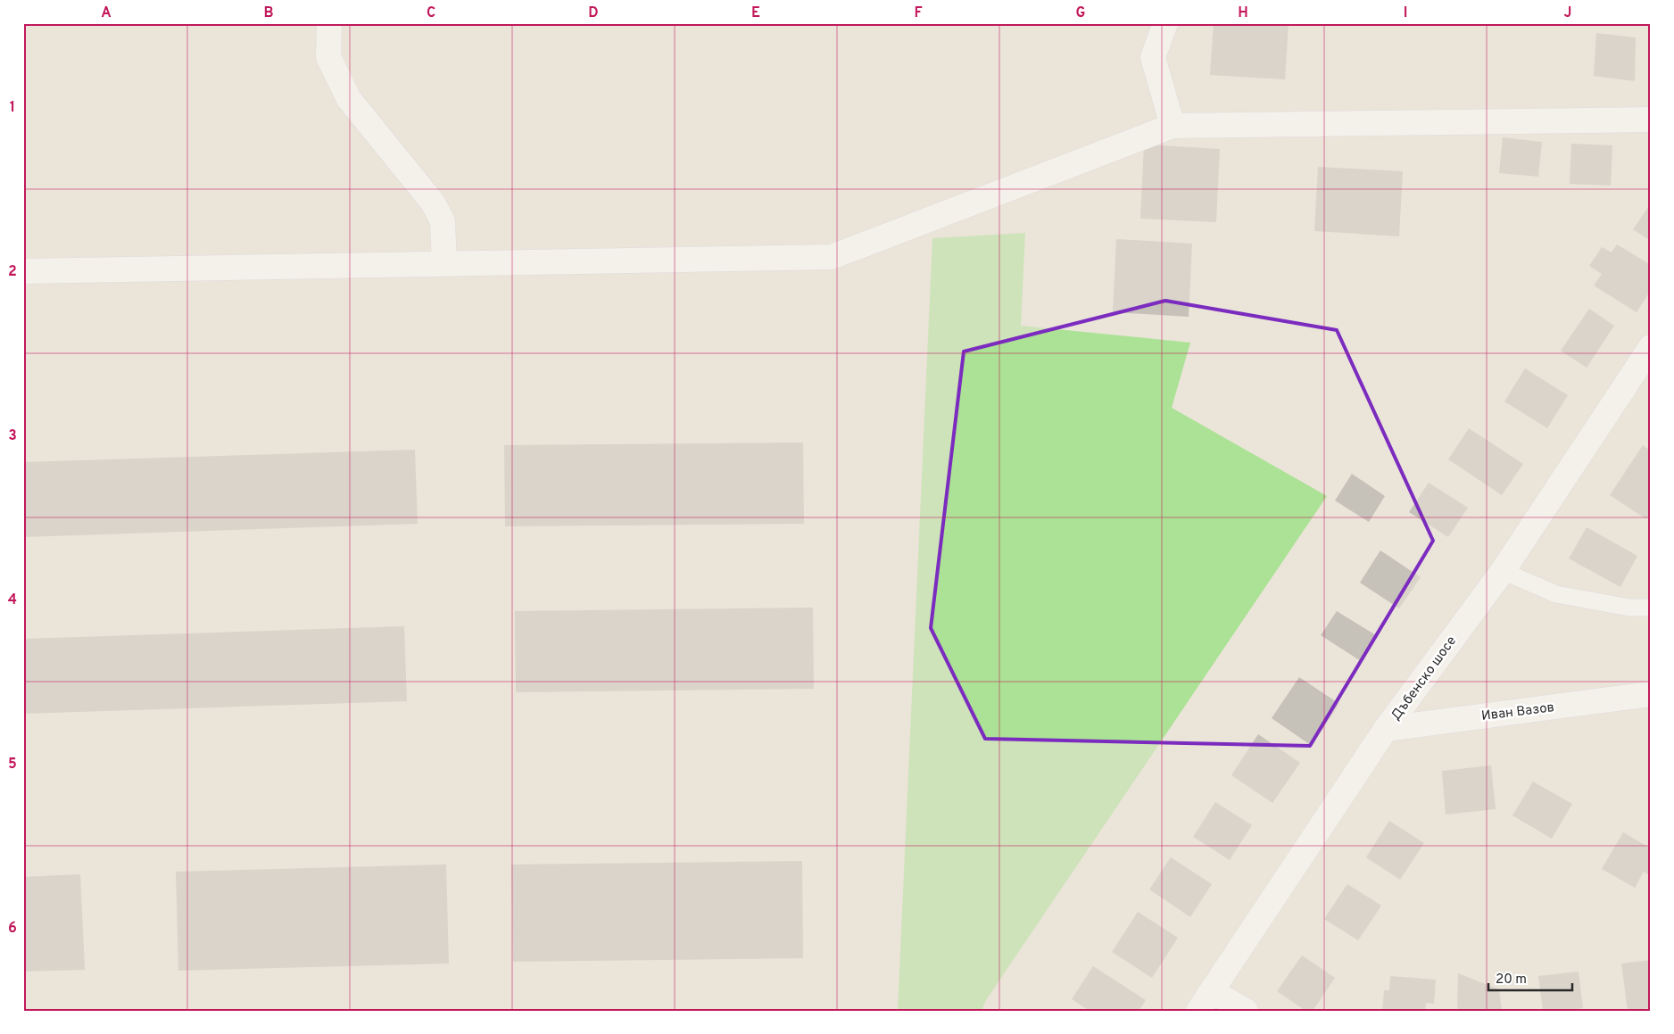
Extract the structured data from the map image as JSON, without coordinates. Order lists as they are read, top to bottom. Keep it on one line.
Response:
{"streets":{"street":["Дъбенско шосе","Иван Вазов"]},"crossings":[["Дъбенско шосе","Иван Вазов"]],"scale_bar":"20 m","grid":{"columns":["A","B","C","D","E","F","G","H","I","J"],"rows":["1","2","3","4","5","6"]}}
